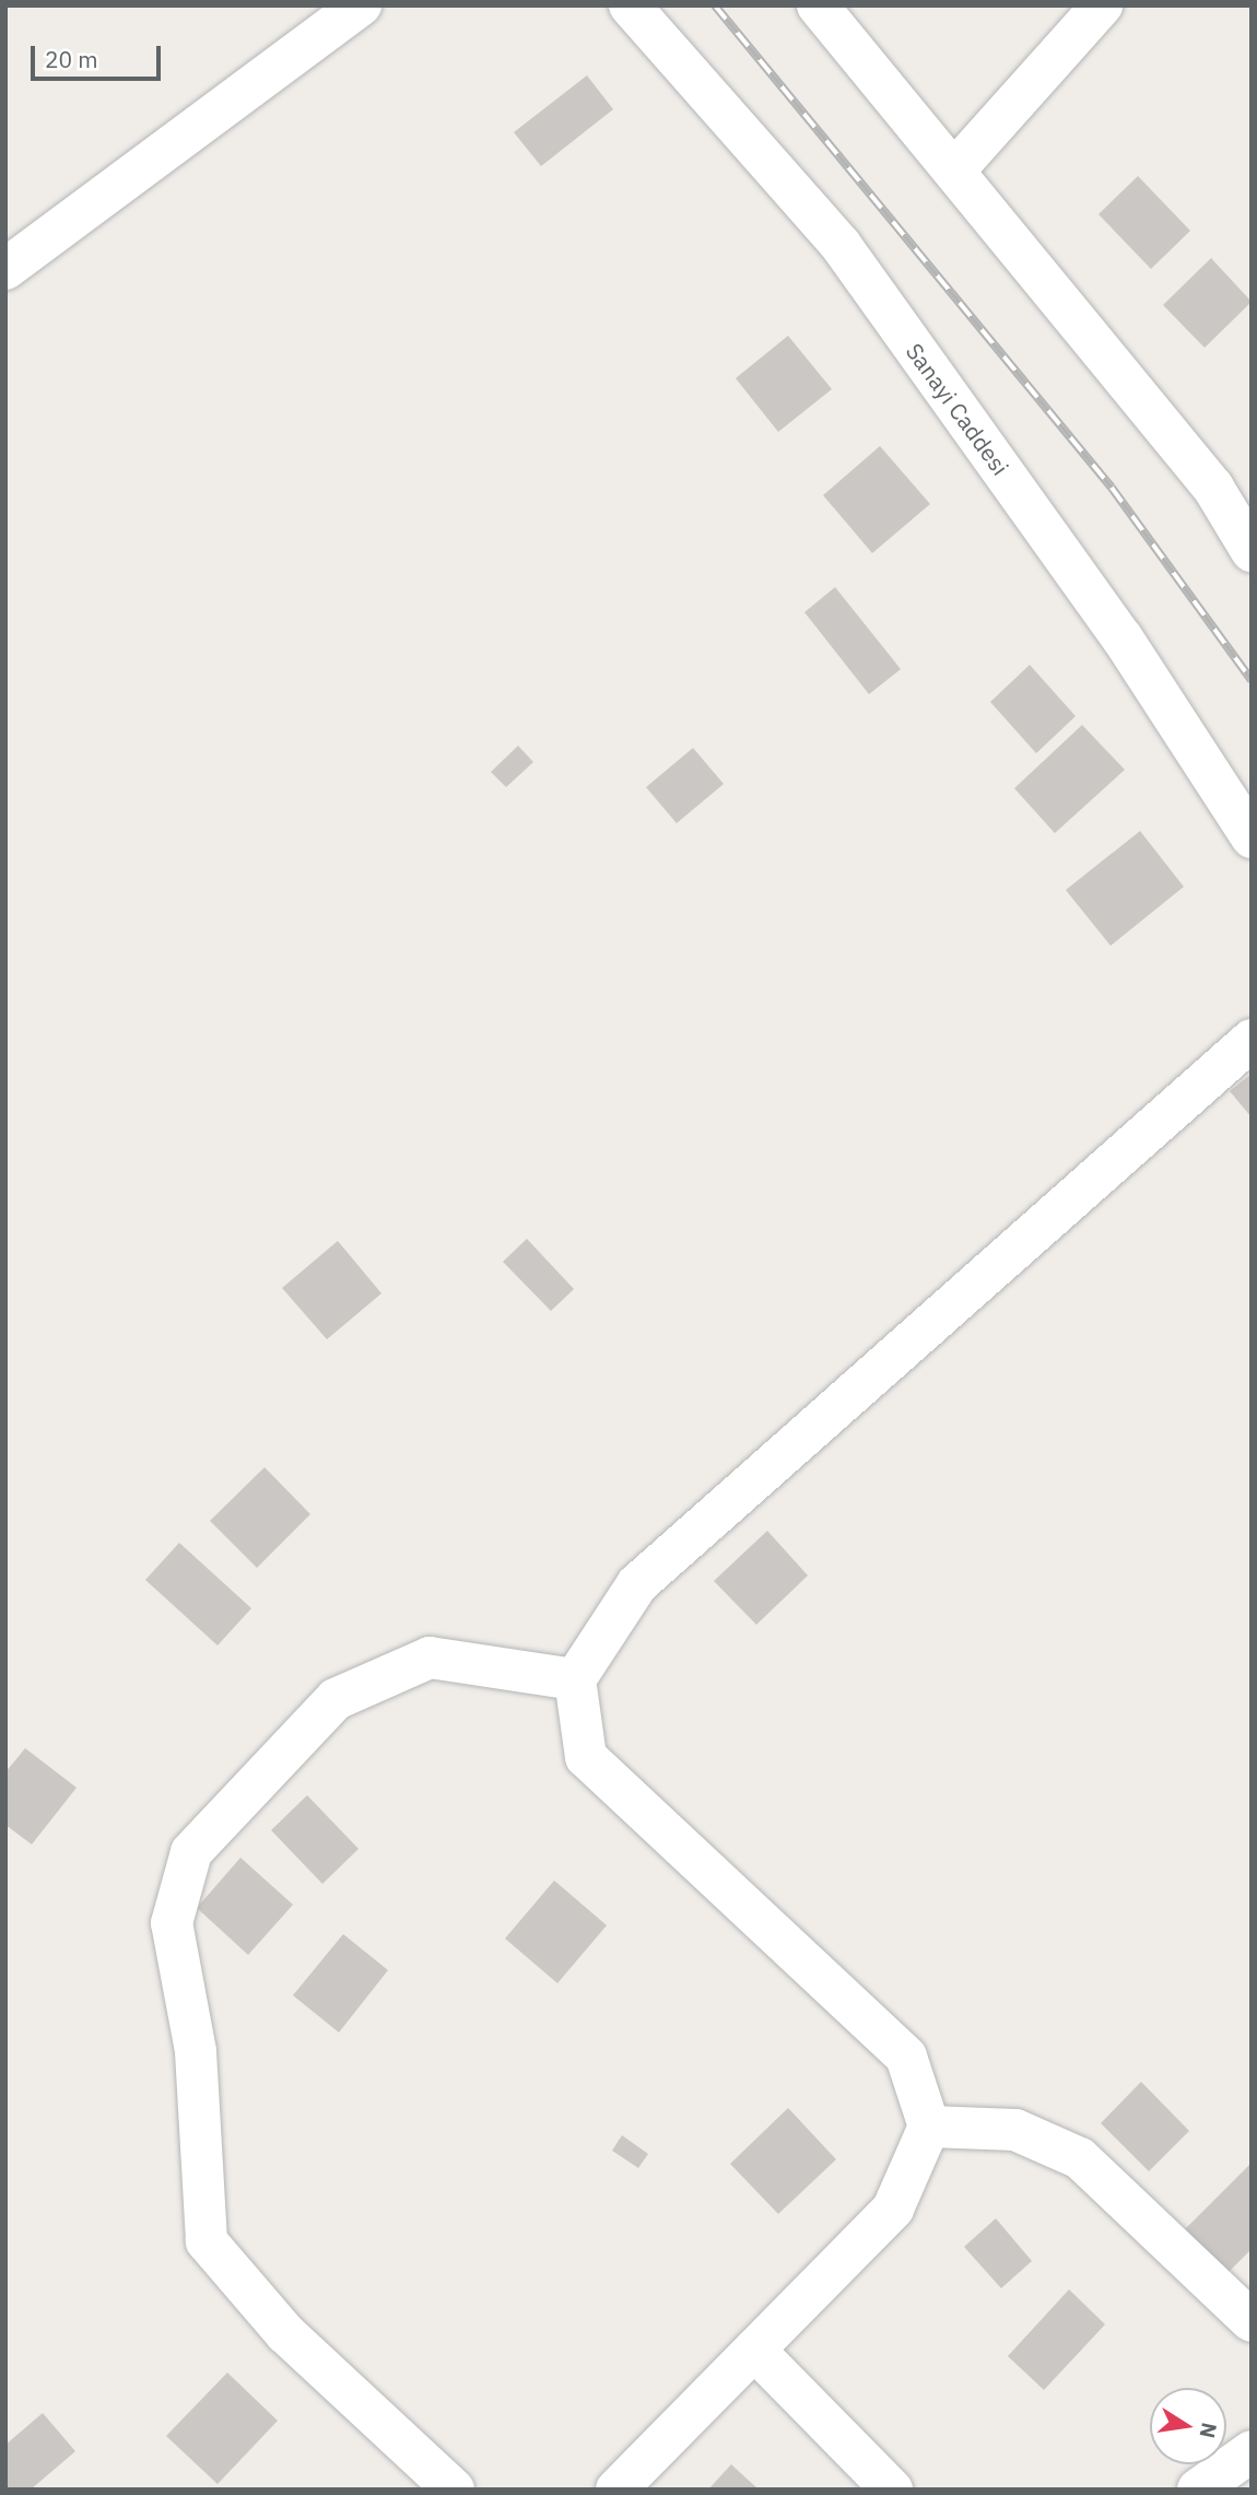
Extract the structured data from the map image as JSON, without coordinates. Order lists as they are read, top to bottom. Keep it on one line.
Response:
{"streets":{"street":["Sanayi Caddesi"]},"scale_bar":"20 m","north":"right"}
